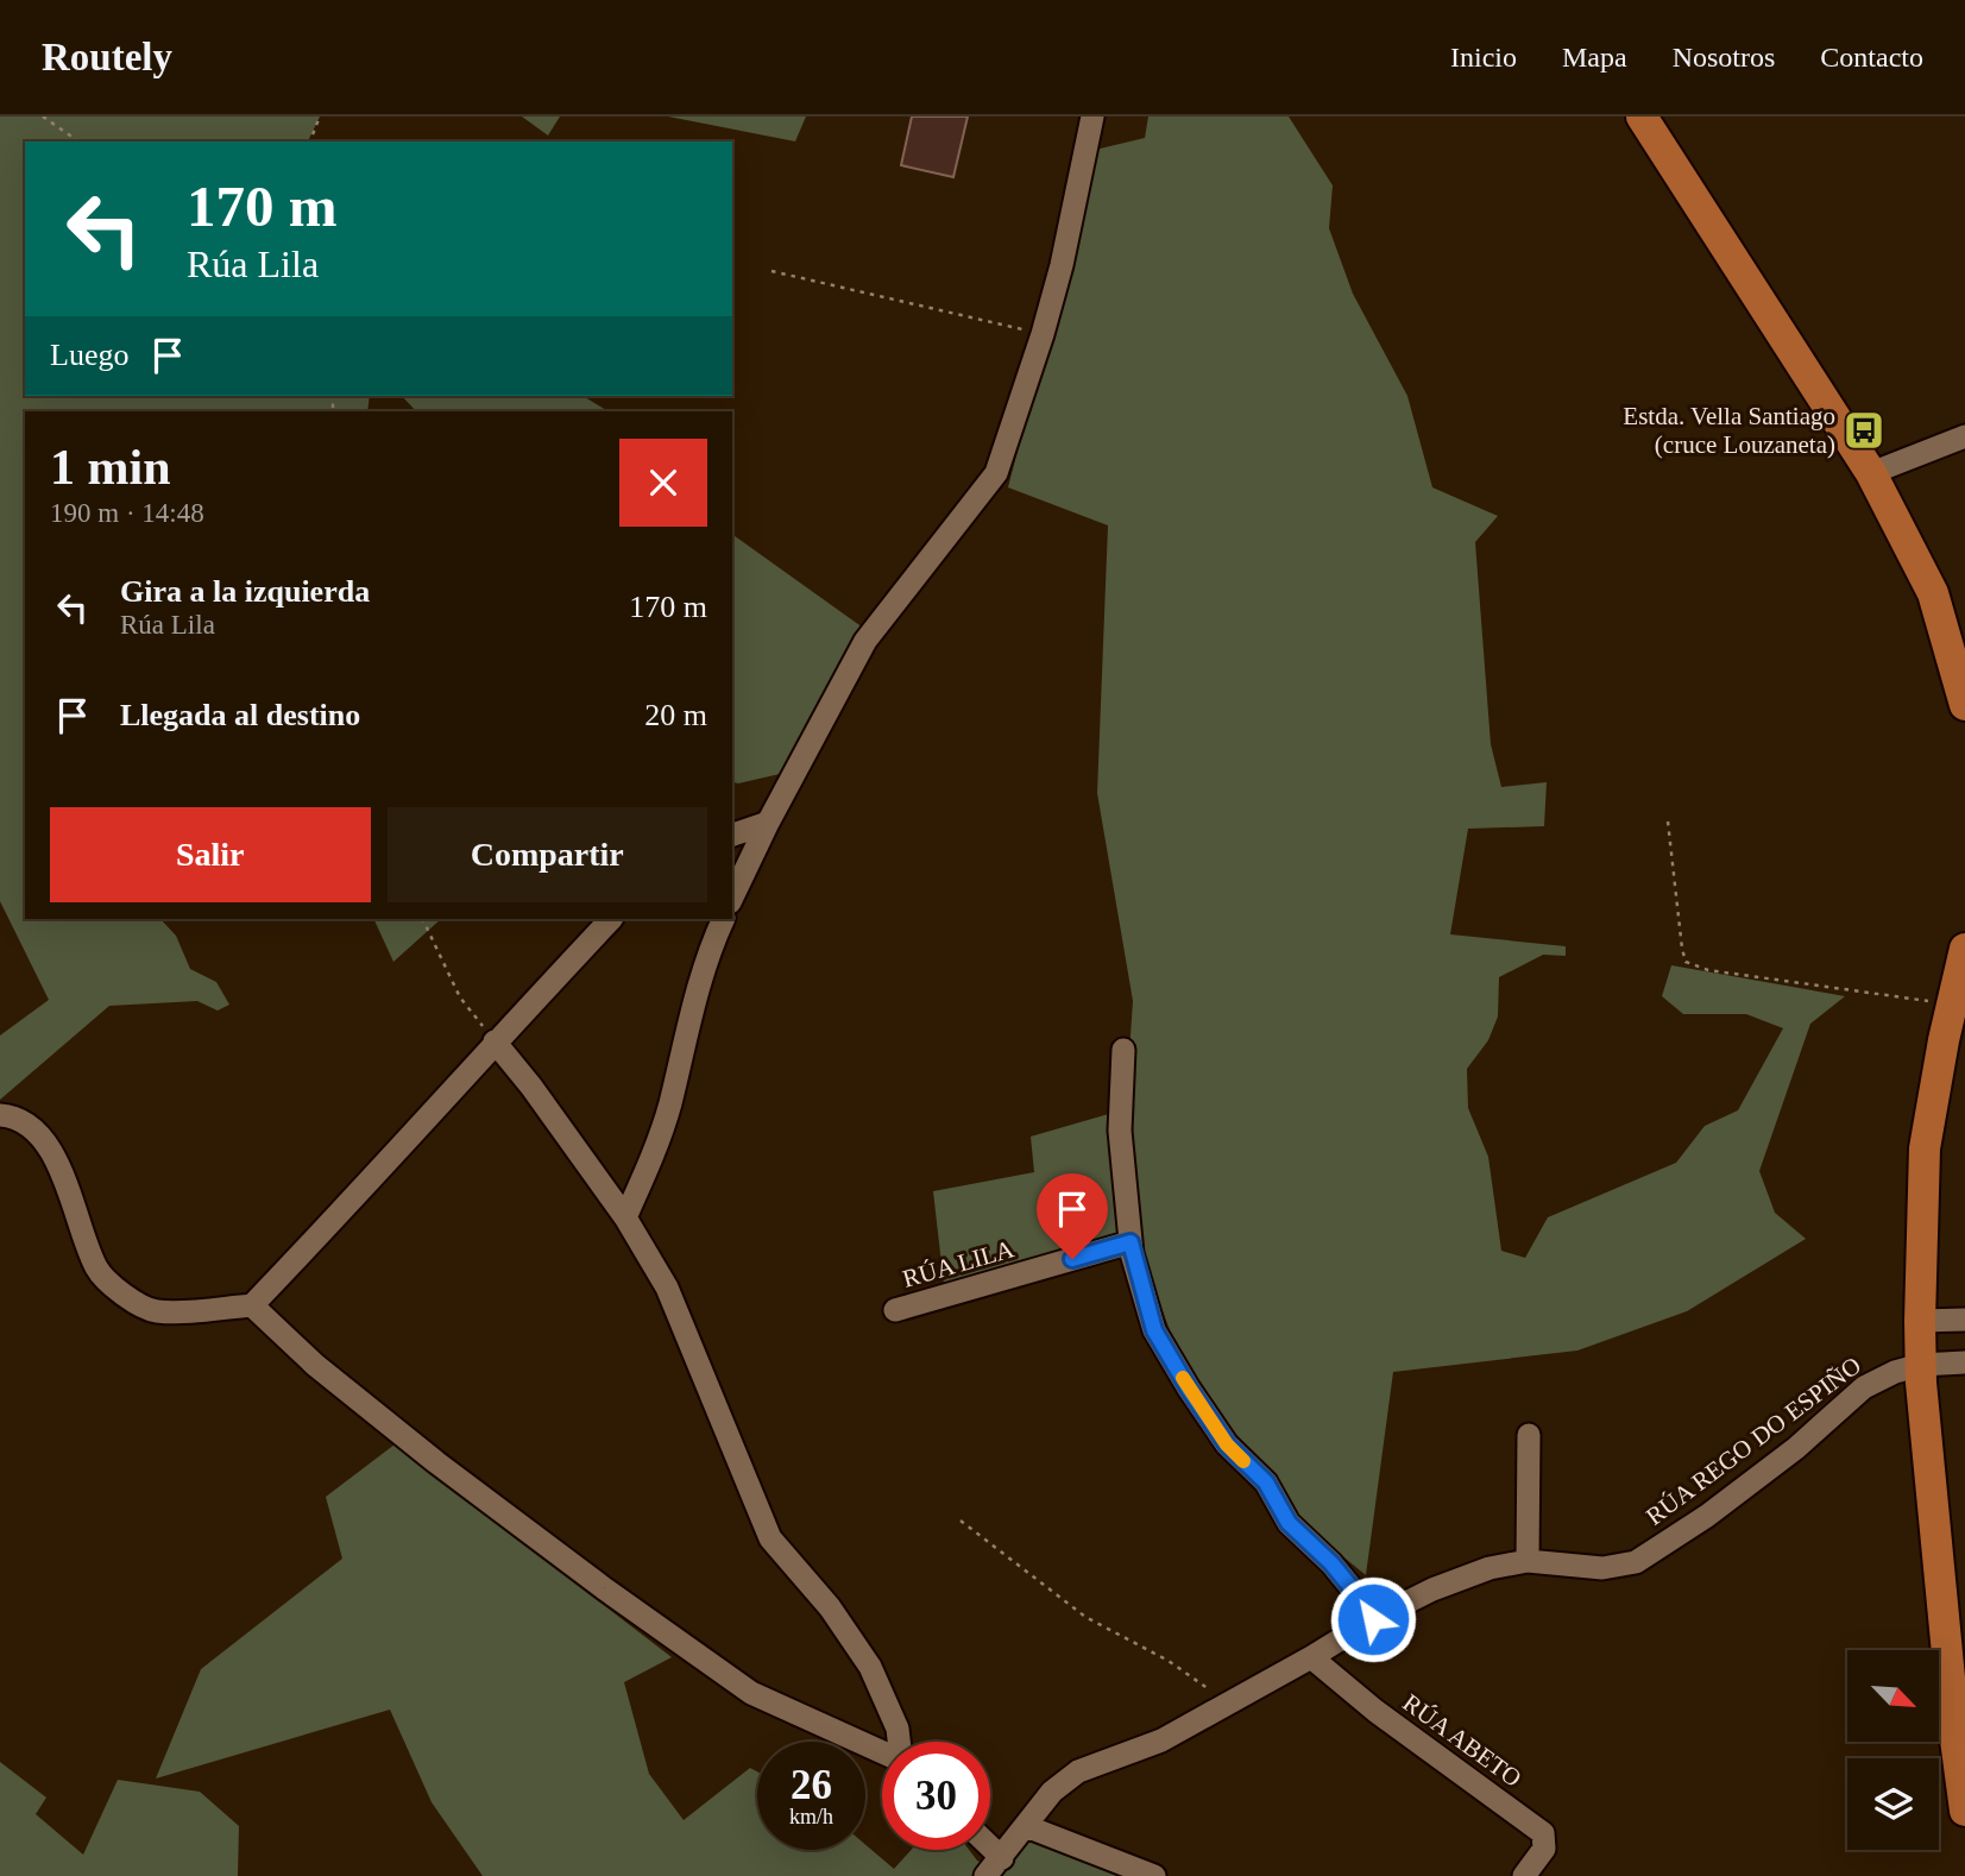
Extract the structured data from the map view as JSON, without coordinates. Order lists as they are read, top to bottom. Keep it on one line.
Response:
{"streets":{"street":["RÚA LILA","RÚA REGO DO ESPIÑO","RÚA ABETO"]},"crossings":[["RÚA REGO DO ESPIÑO","RÚA ABETO"]],"places":{"bus stop":["Estda. Vella Santiago (cruce Louzaneta)"]},"north":"bottom right","page":{"header":"Routely","nav":["Inicio","Mapa","Nosotros","Contacto"],"turn":["170 m","Rúa Lila"],"then":"Luego","heading":["1 min","190 m · 14:48"],"list":[{"name":"Gira a la izquierda","note":"Rúa Lila","value":"170 m"},{"name":"Llegada al destino","value":"20 m"}],"buttons":["Salir","Compartir"],"speed":"26 km/h","limit":"30"}}
